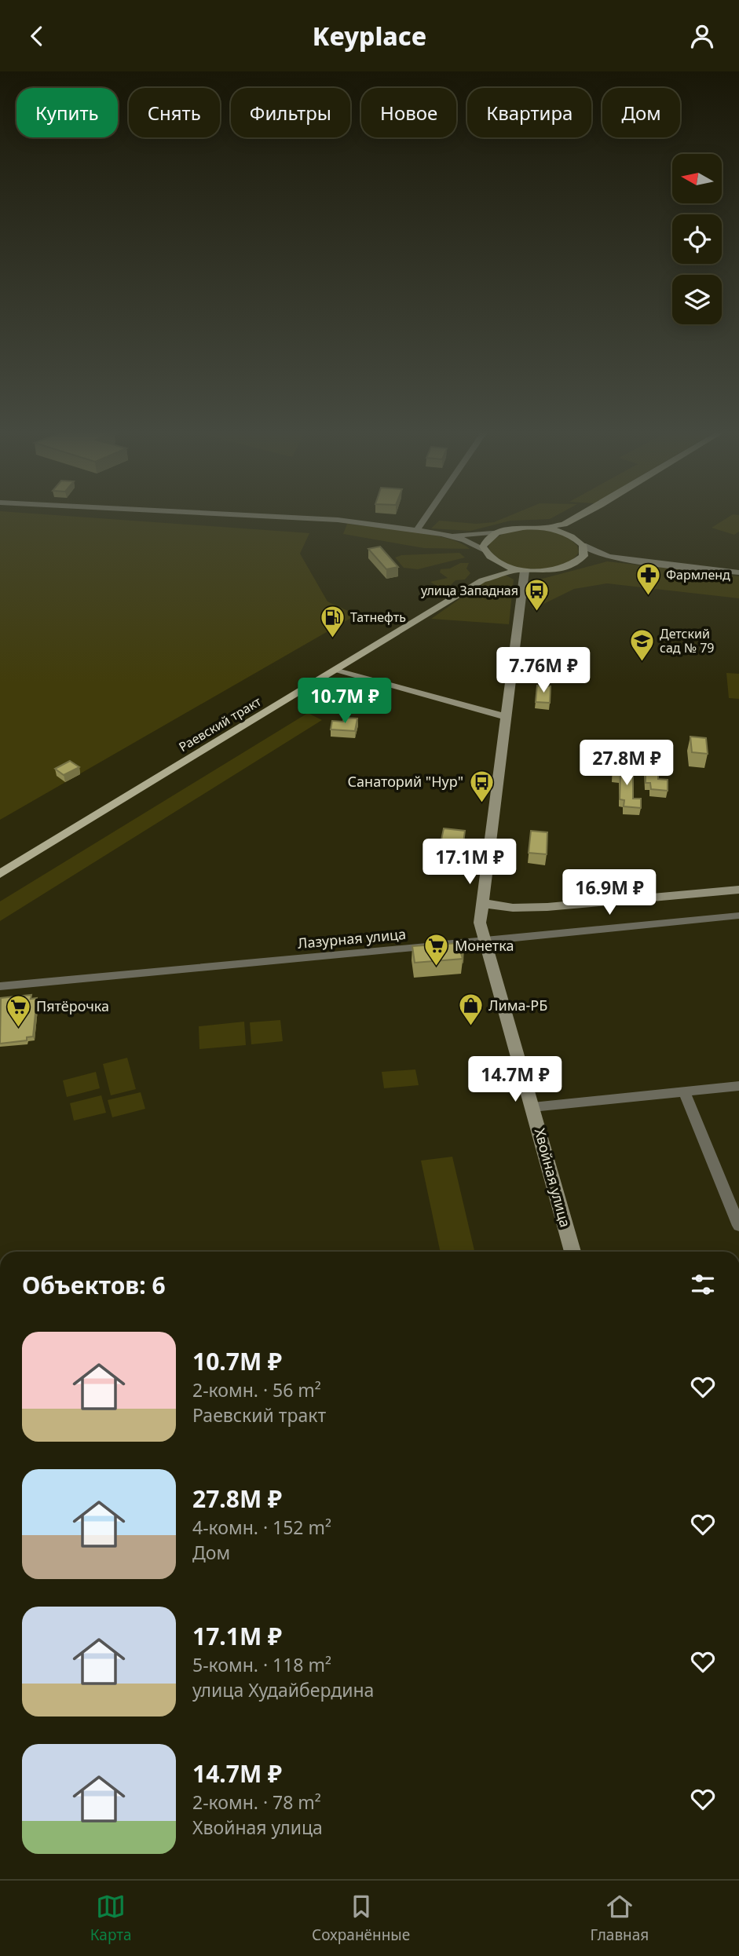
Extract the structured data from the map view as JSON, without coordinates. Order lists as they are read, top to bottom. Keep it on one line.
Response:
{"streets":{"main road":["Раевский тракт","Хвойная улица"],"street":["Лазурная улица"]},"crossings":[["Раевский тракт","Хвойная улица"],["Лазурная улица","Хвойная улица"]],"places":{"pharmacy":["Фармленд"],"bus stop":["улица Западная","Санаторий \"Нур\""],"fuel station":["Татнефть"],"school or university":["Детский сад № 79"],"supermarket":["Монетка","Пятёрочка"],"shop":["Лима-РБ"]},"north":"left","page":{"header":"Keyplace","chip":["Купить","Снять","Фильтры","Новое","Квартира","Дом"],"price":["7.76M ₽","10.7M ₽","27.8M ₽","17.1M ₽","16.9M ₽","14.7M ₽"],"heading":"Объектов: 6","list":[{"name":"10.7M ₽","note":"2-комн. · 56 m² · Раевский тракт"},{"name":"27.8M ₽","note":"4-комн. · 152 m² · Дом"},{"name":"17.1M ₽","note":"5-комн. · 118 m² · улица Худайбердина"},{"name":"14.7M ₽","note":"2-комн. · 78 m² · Хвойная улица"}],"tabs":["Карта","Сохранённые","Главная"]}}
